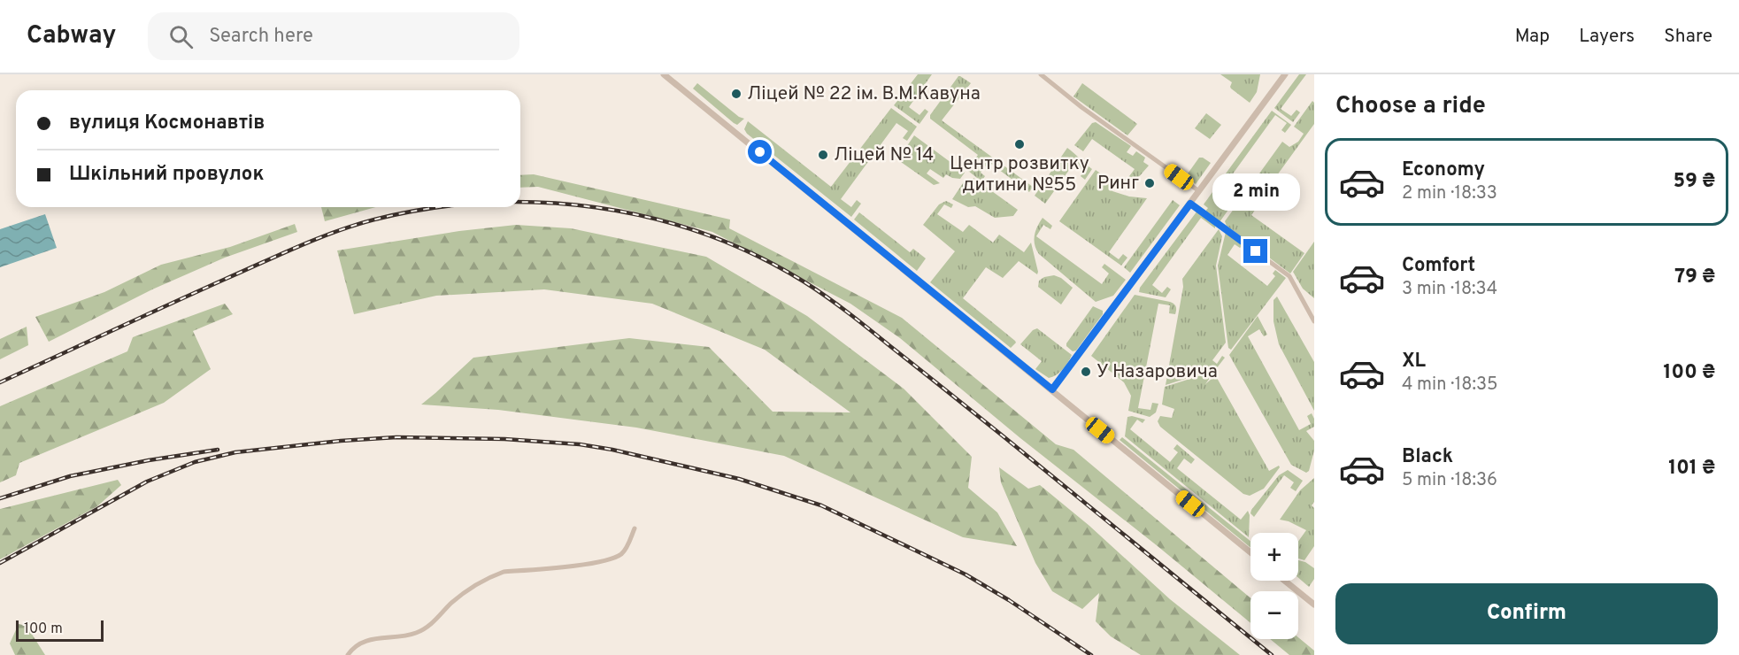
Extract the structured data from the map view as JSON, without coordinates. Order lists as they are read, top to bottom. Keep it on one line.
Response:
{"places":["Ліцей № 22 ім. В.М.Кавуна","Центр розвитку дитини №55","Ліцей № 14","Ринг","У Назаровича"],"scale_bar":"100 m","page":{"header":"Cabway","search":"Search here","nav":["Map","Layers","Share"],"heading":"Choose a ride","banner":["вулиця Космонавтів","Шкільний провулок"],"list":[{"name":"Economy","note":"2 min · 18:33","value":"59 ₴"},{"name":"Comfort","note":"3 min · 18:34","value":"79 ₴"},{"name":"XL","note":"4 min · 18:35","value":"100 ₴"},{"name":"Black","note":"5 min · 18:36","value":"101 ₴"}],"bubble":"2 min","map_buttons":["+","−"],"buttons":"Confirm","scale":"100 m"}}
